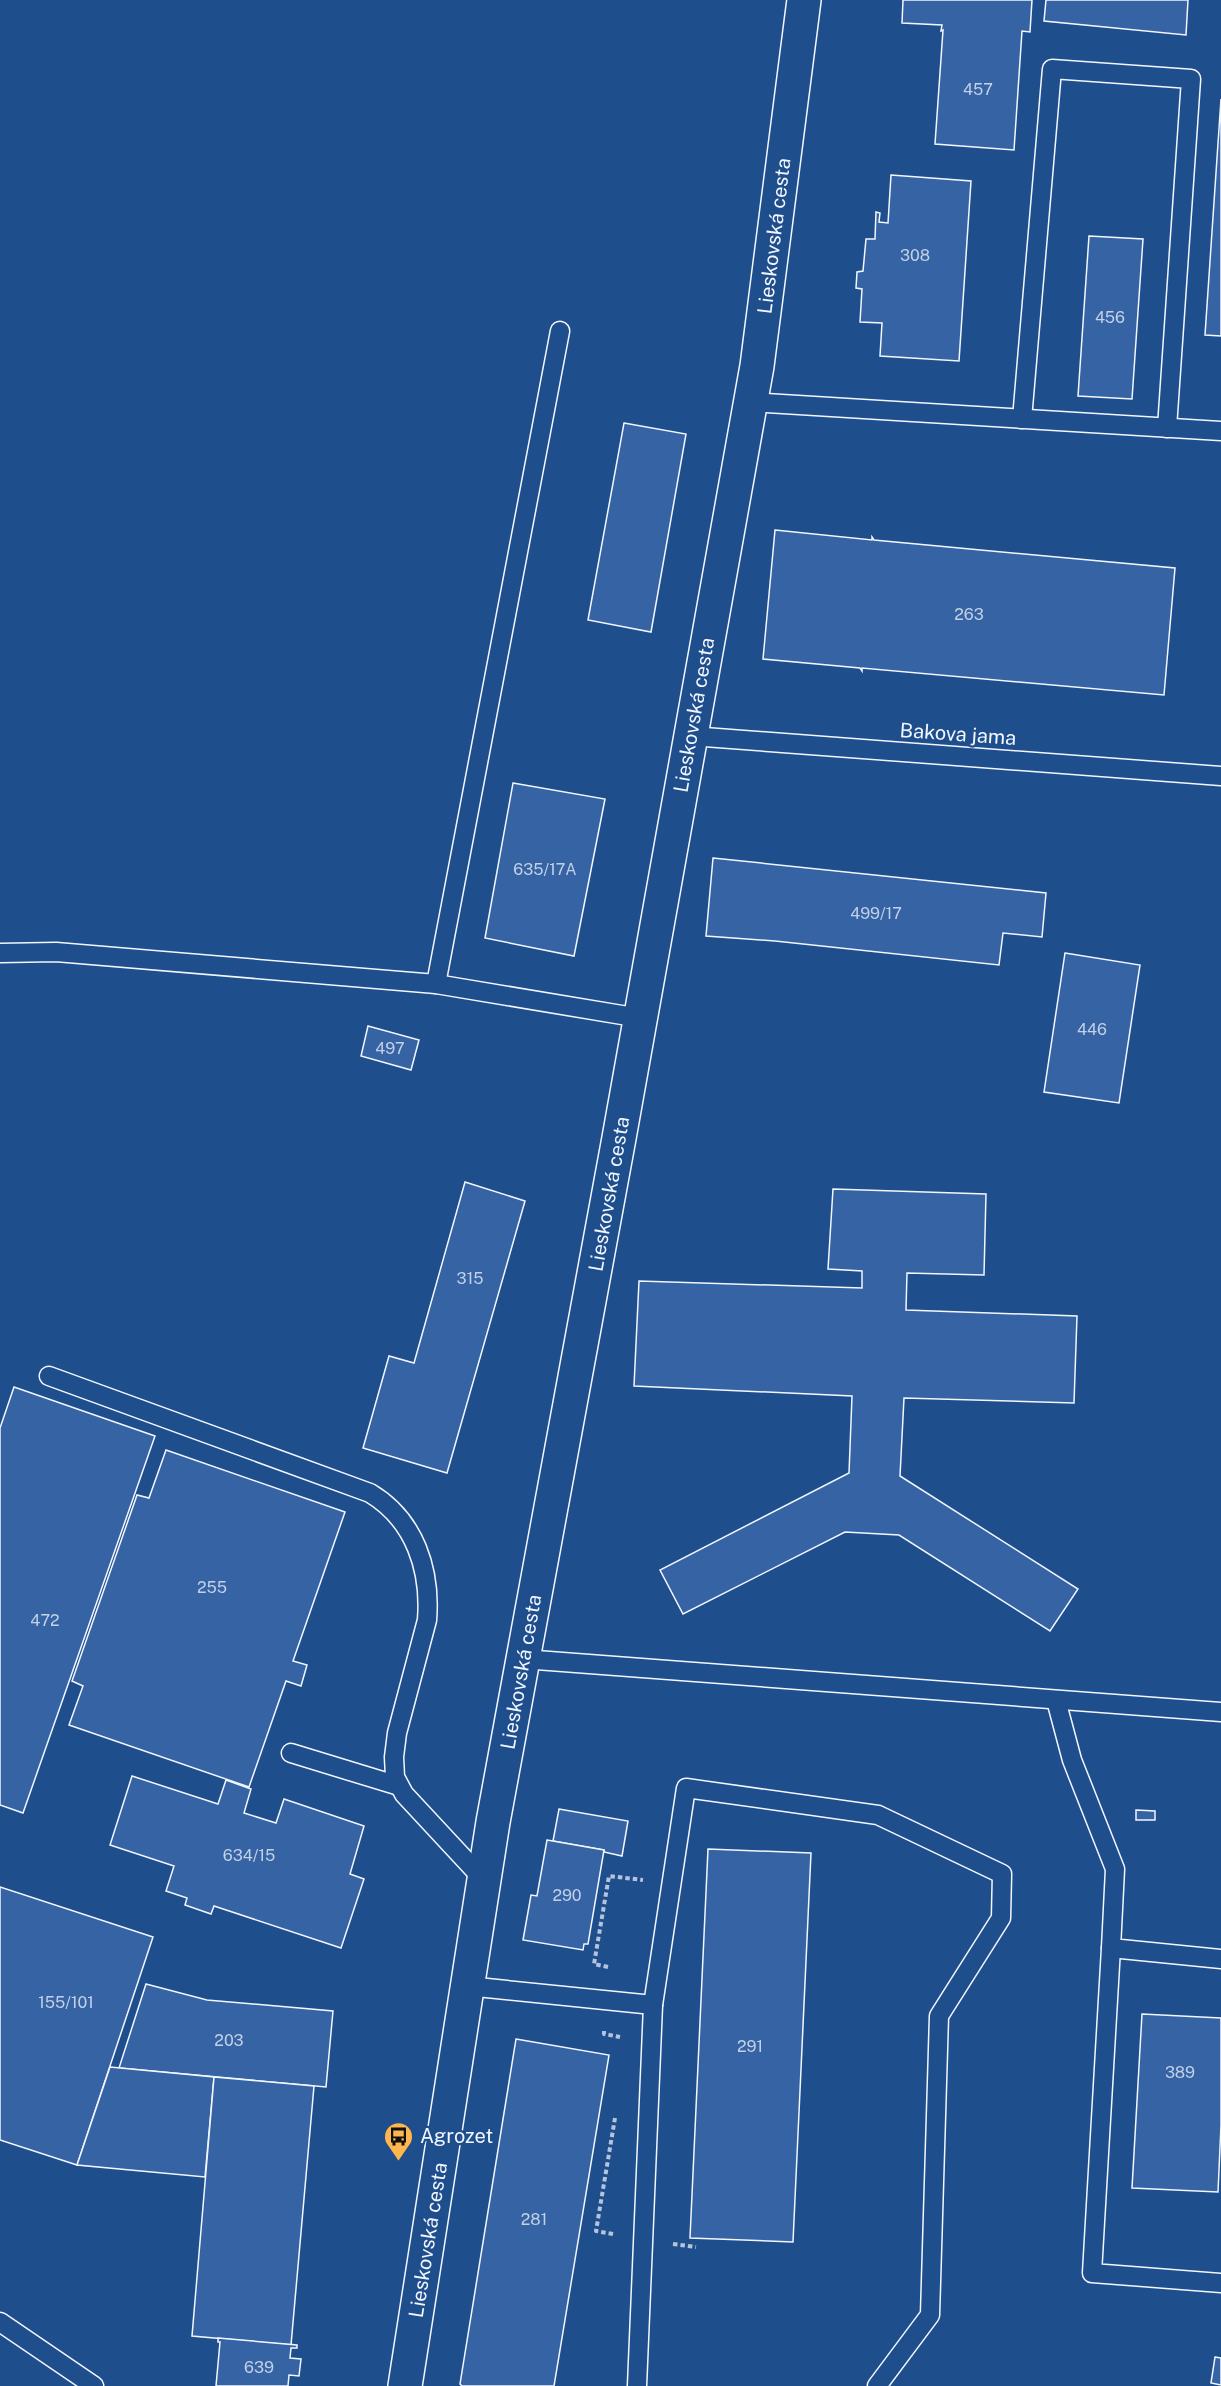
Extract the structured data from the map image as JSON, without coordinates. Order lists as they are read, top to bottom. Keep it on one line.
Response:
{"streets":{"street":["Lieskovská cesta"],"lane":["Bakova jama"]},"crossings":[["Lieskovská cesta","Bakova jama"]],"places":{"bus stop":["Agrozet"]},"house_numbers":["457","308","456","263","635/17A","499/17","446","497","315","255","472","634/15","290","155/101","203","291","389","281","639"]}
